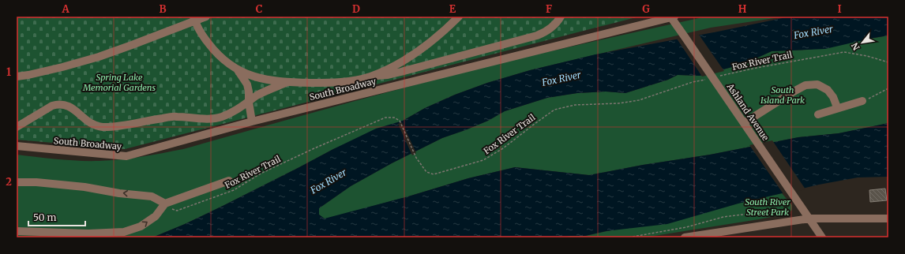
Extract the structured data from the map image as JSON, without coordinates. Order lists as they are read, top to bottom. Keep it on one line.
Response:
{"streets":{"street":["South Broadway","Ashland Avenue"],"path":["Fox River Trail"]},"crossings":[["South Broadway","Ashland Avenue"]],"water":["Fox River"],"parks":["Spring Lake Memorial Gardens","South Island Park","South River Street Park"],"scale_bar":"50 m","north":"bottom left","grid":{"columns":["A","B","C","D","E","F","G","H","I"],"rows":["1","2"]}}
